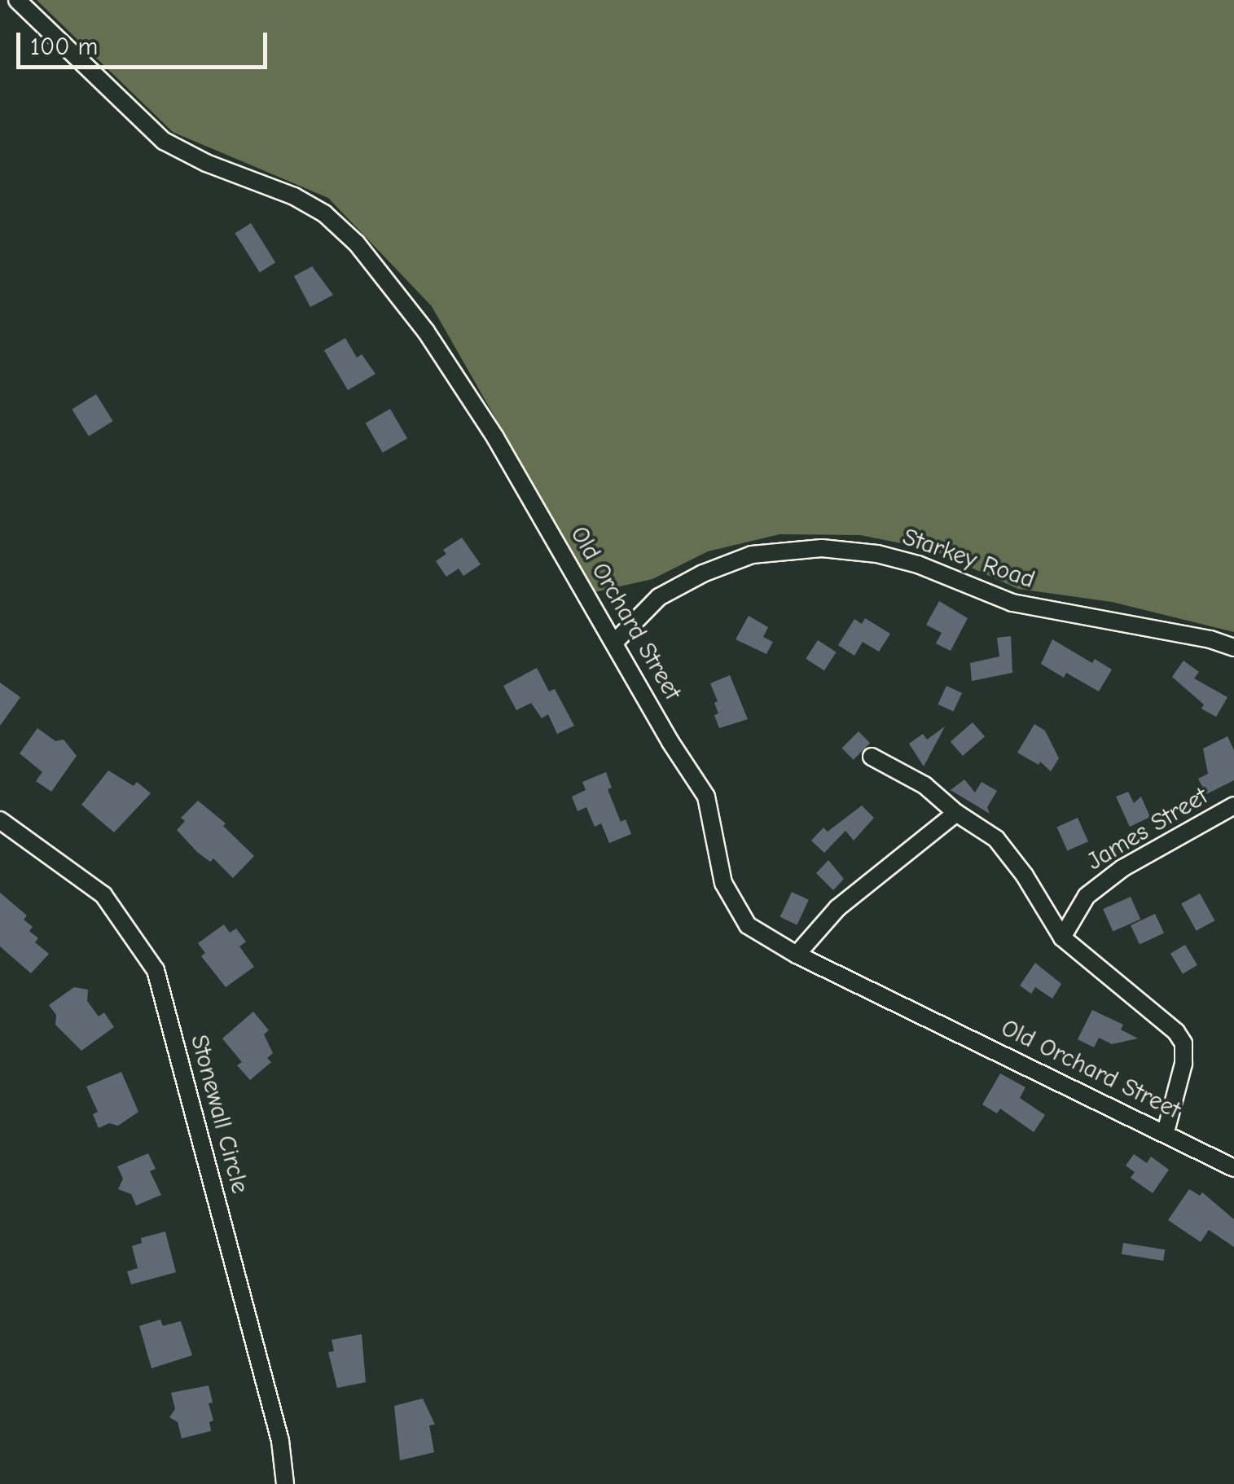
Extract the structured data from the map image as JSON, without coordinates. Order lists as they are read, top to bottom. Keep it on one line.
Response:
{"streets":{"street":["Starkey Road","Old Orchard Street","James Street","Stonewall Circle"]},"crossings":[["Starkey Road","Old Orchard Street"]],"scale_bar":"100 m"}
